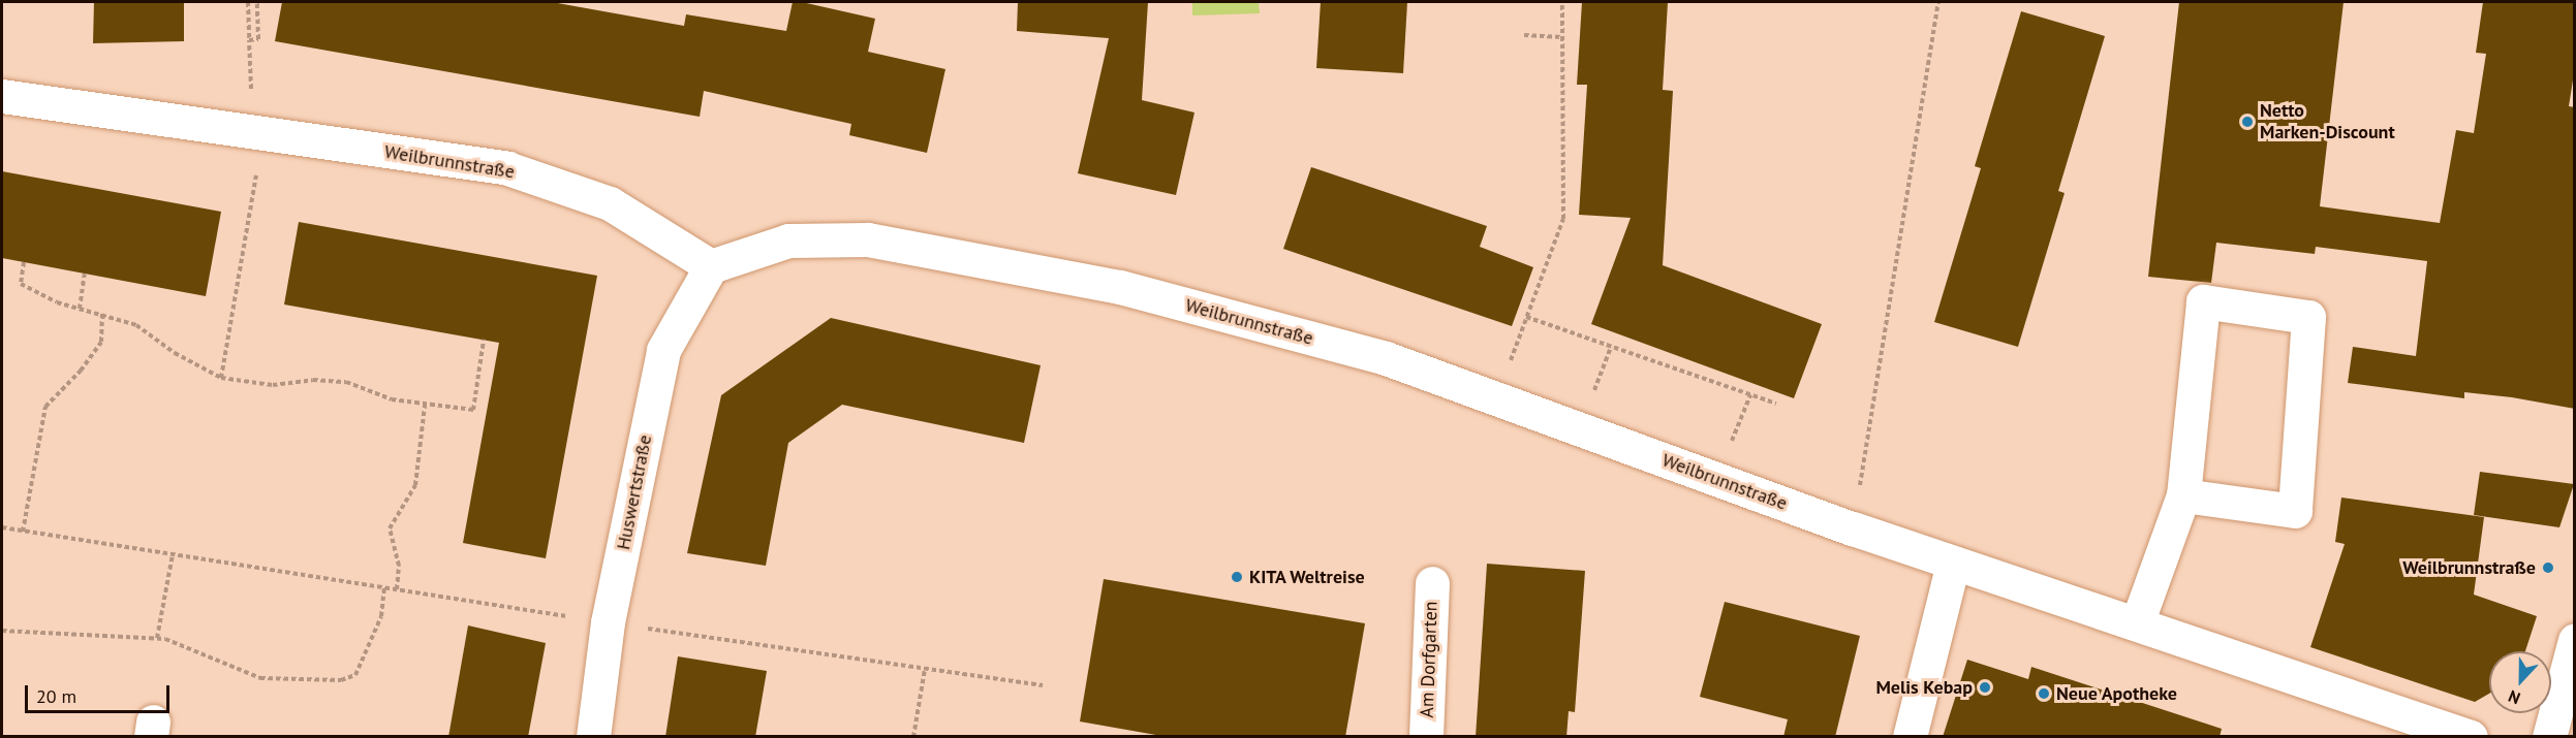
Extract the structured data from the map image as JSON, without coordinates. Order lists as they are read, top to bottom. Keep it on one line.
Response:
{"streets":{"street":["Weilbrunnstraße","Huswertstraße","Am Dorfgarten"]},"crossings":[["Weilbrunnstraße","Huswertstraße"]],"places":["Netto Marken-Discount","Weilbrunnstraße","KITA Weltreise","Melis Kebap","Neue Apotheke"],"scale_bar":"20 m","north":"bottom"}
